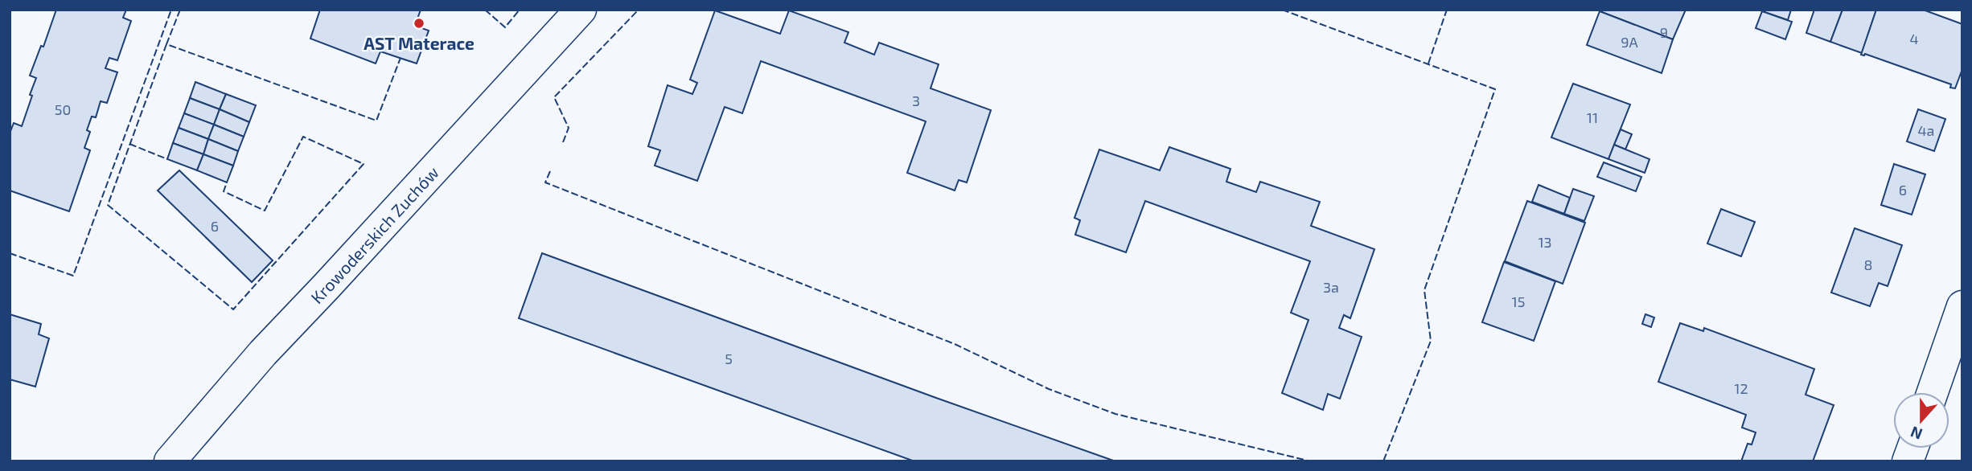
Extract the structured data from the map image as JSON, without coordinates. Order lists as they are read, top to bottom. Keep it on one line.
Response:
{"streets":{"street":["Krowoderskich Zuchów"]},"places":["AST Materace"],"house_numbers":["9","4","9A","3","50","11","4a","6","6","13","8","3a","15","5","12"],"north":"bottom"}
